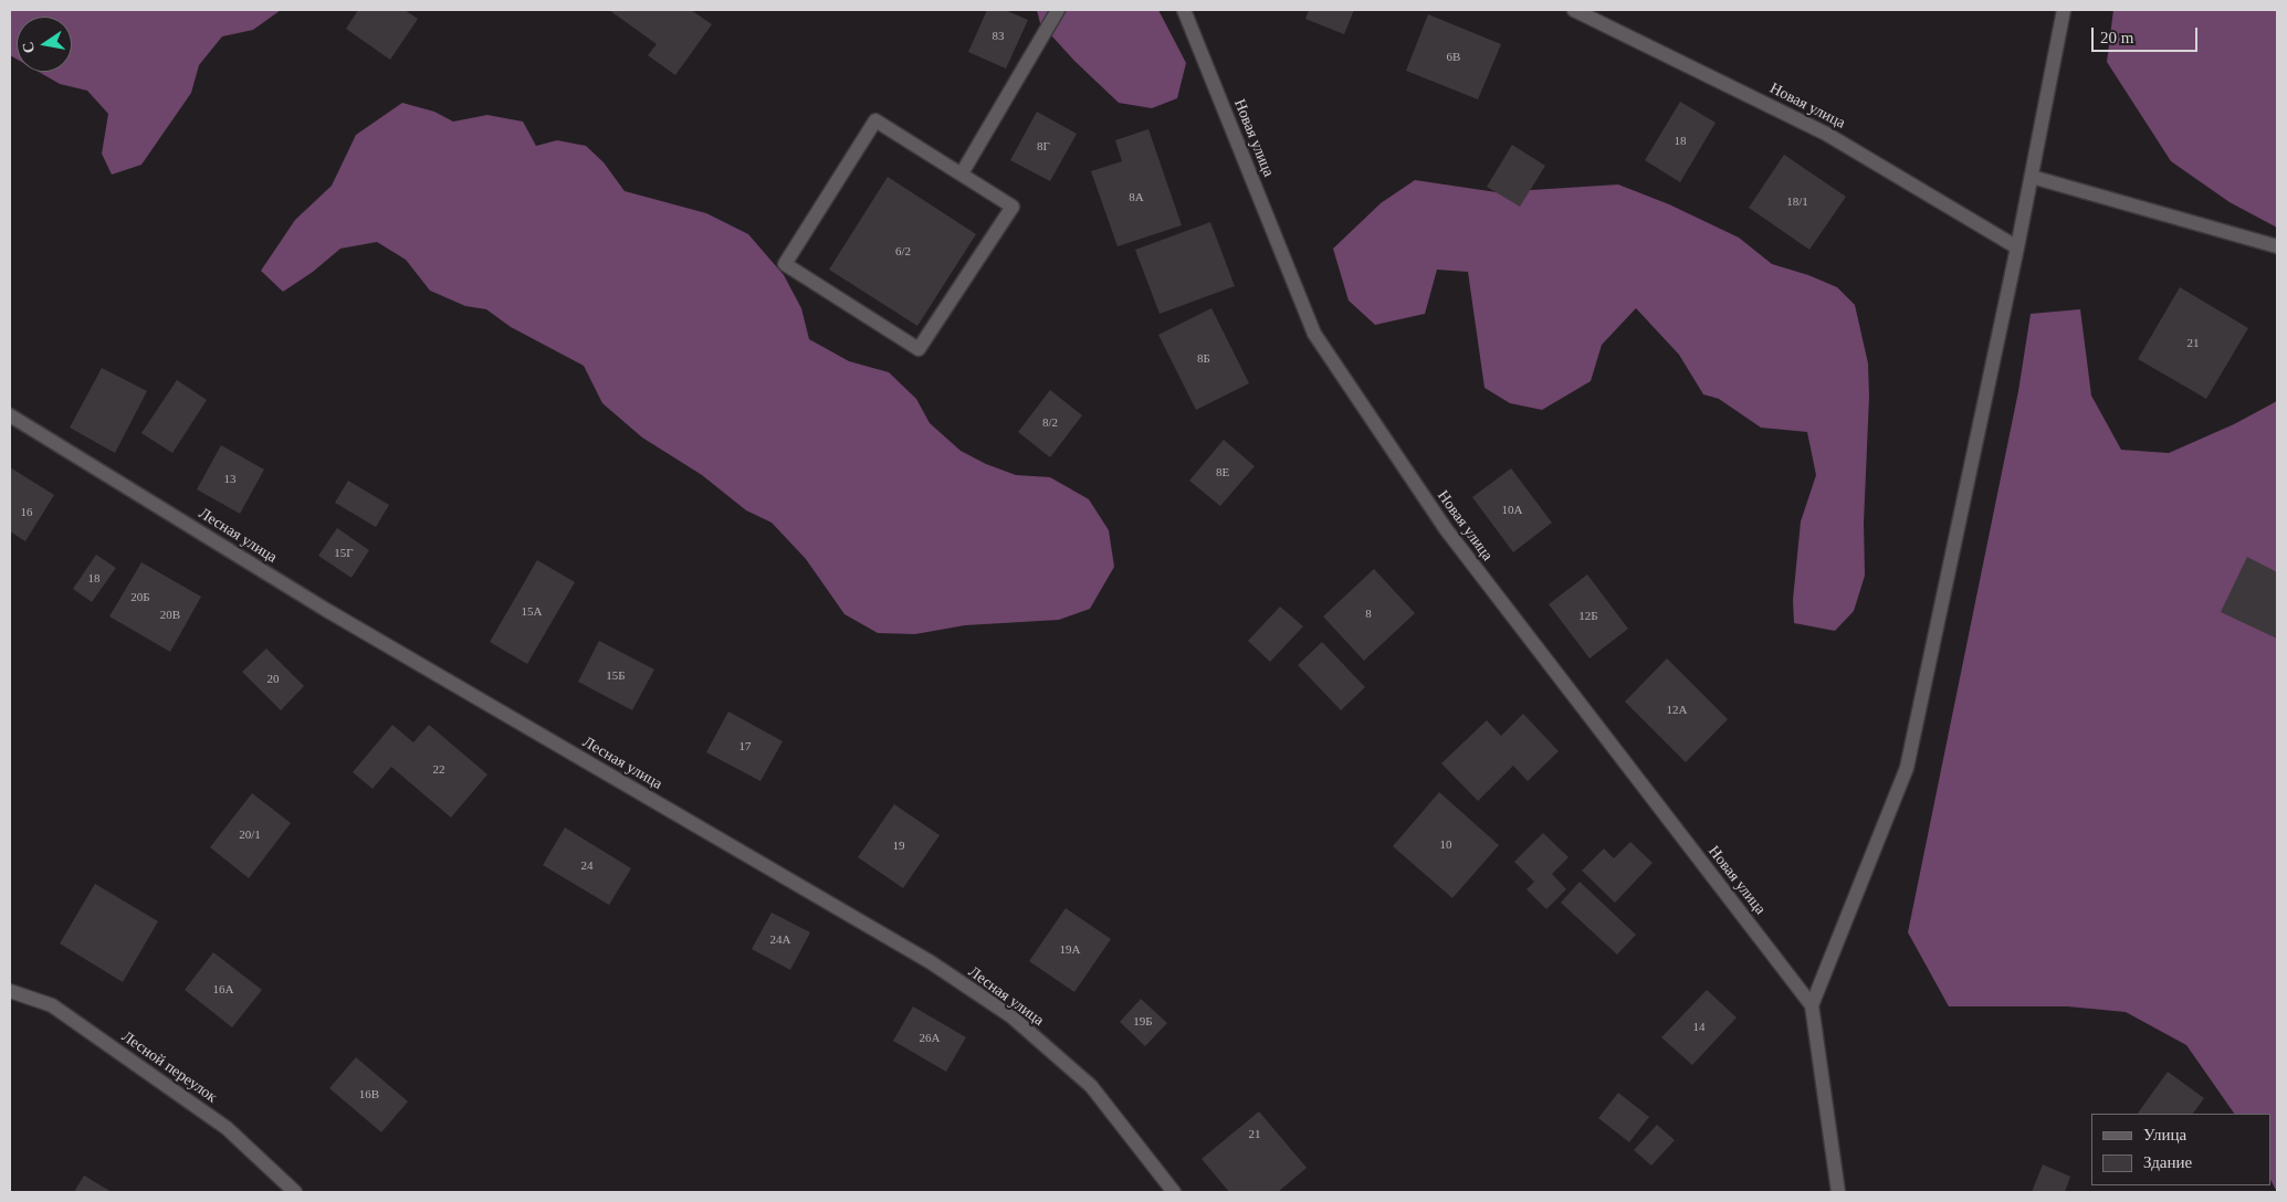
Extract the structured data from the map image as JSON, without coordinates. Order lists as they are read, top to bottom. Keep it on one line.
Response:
{"streets":{"street":["Новая улица","Лесная улица","Лесной переулок"]},"house_numbers":["8З","6В","18","8Г","8А","18/1","6/2","21","8Б","8/2","8Е","13","10А","16","15Г","18","20Б","15А","8","20В","12Б","15Б","20","12А","17","22","20/1","10","19","24","24А","19А","16А","19Б","14","26А","16В","21"],"legend":["Улица","Здание"],"scale_bar":"20 m","north":"left"}
